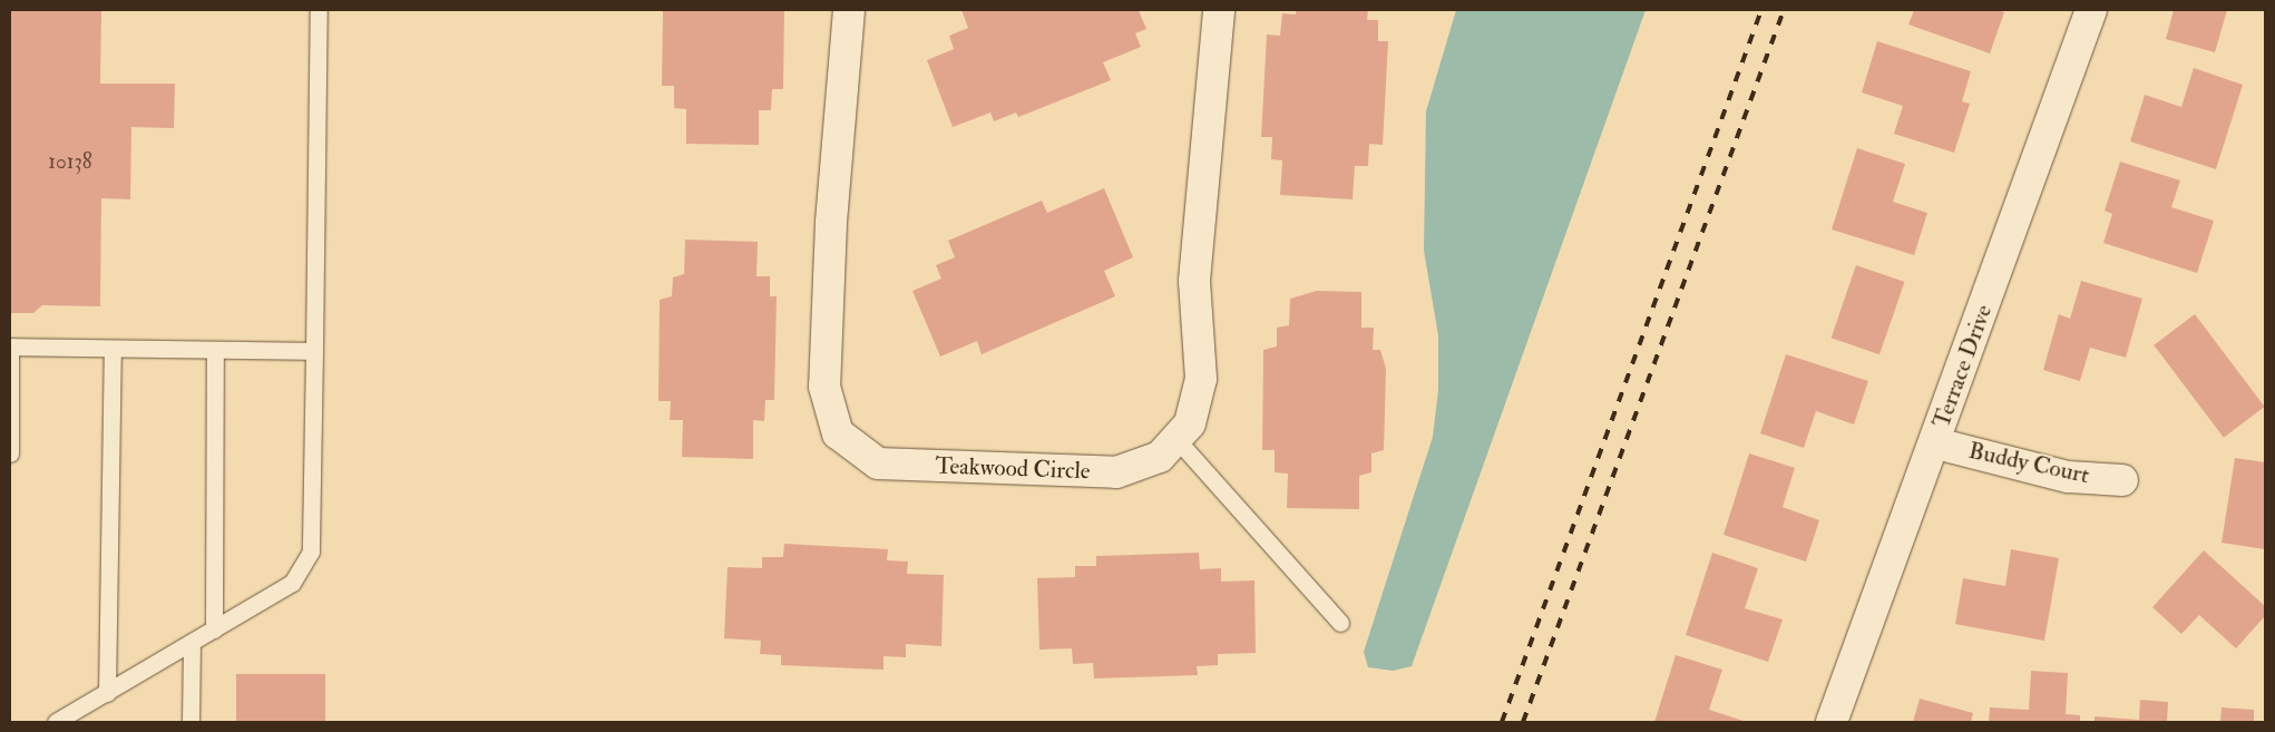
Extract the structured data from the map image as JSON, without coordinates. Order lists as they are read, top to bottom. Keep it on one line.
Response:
{"streets":{"street":["Terrace Drive","Buddy Court","Teakwood Circle"]},"crossings":[["Terrace Drive","Buddy Court"]],"house_numbers":["10138"]}
